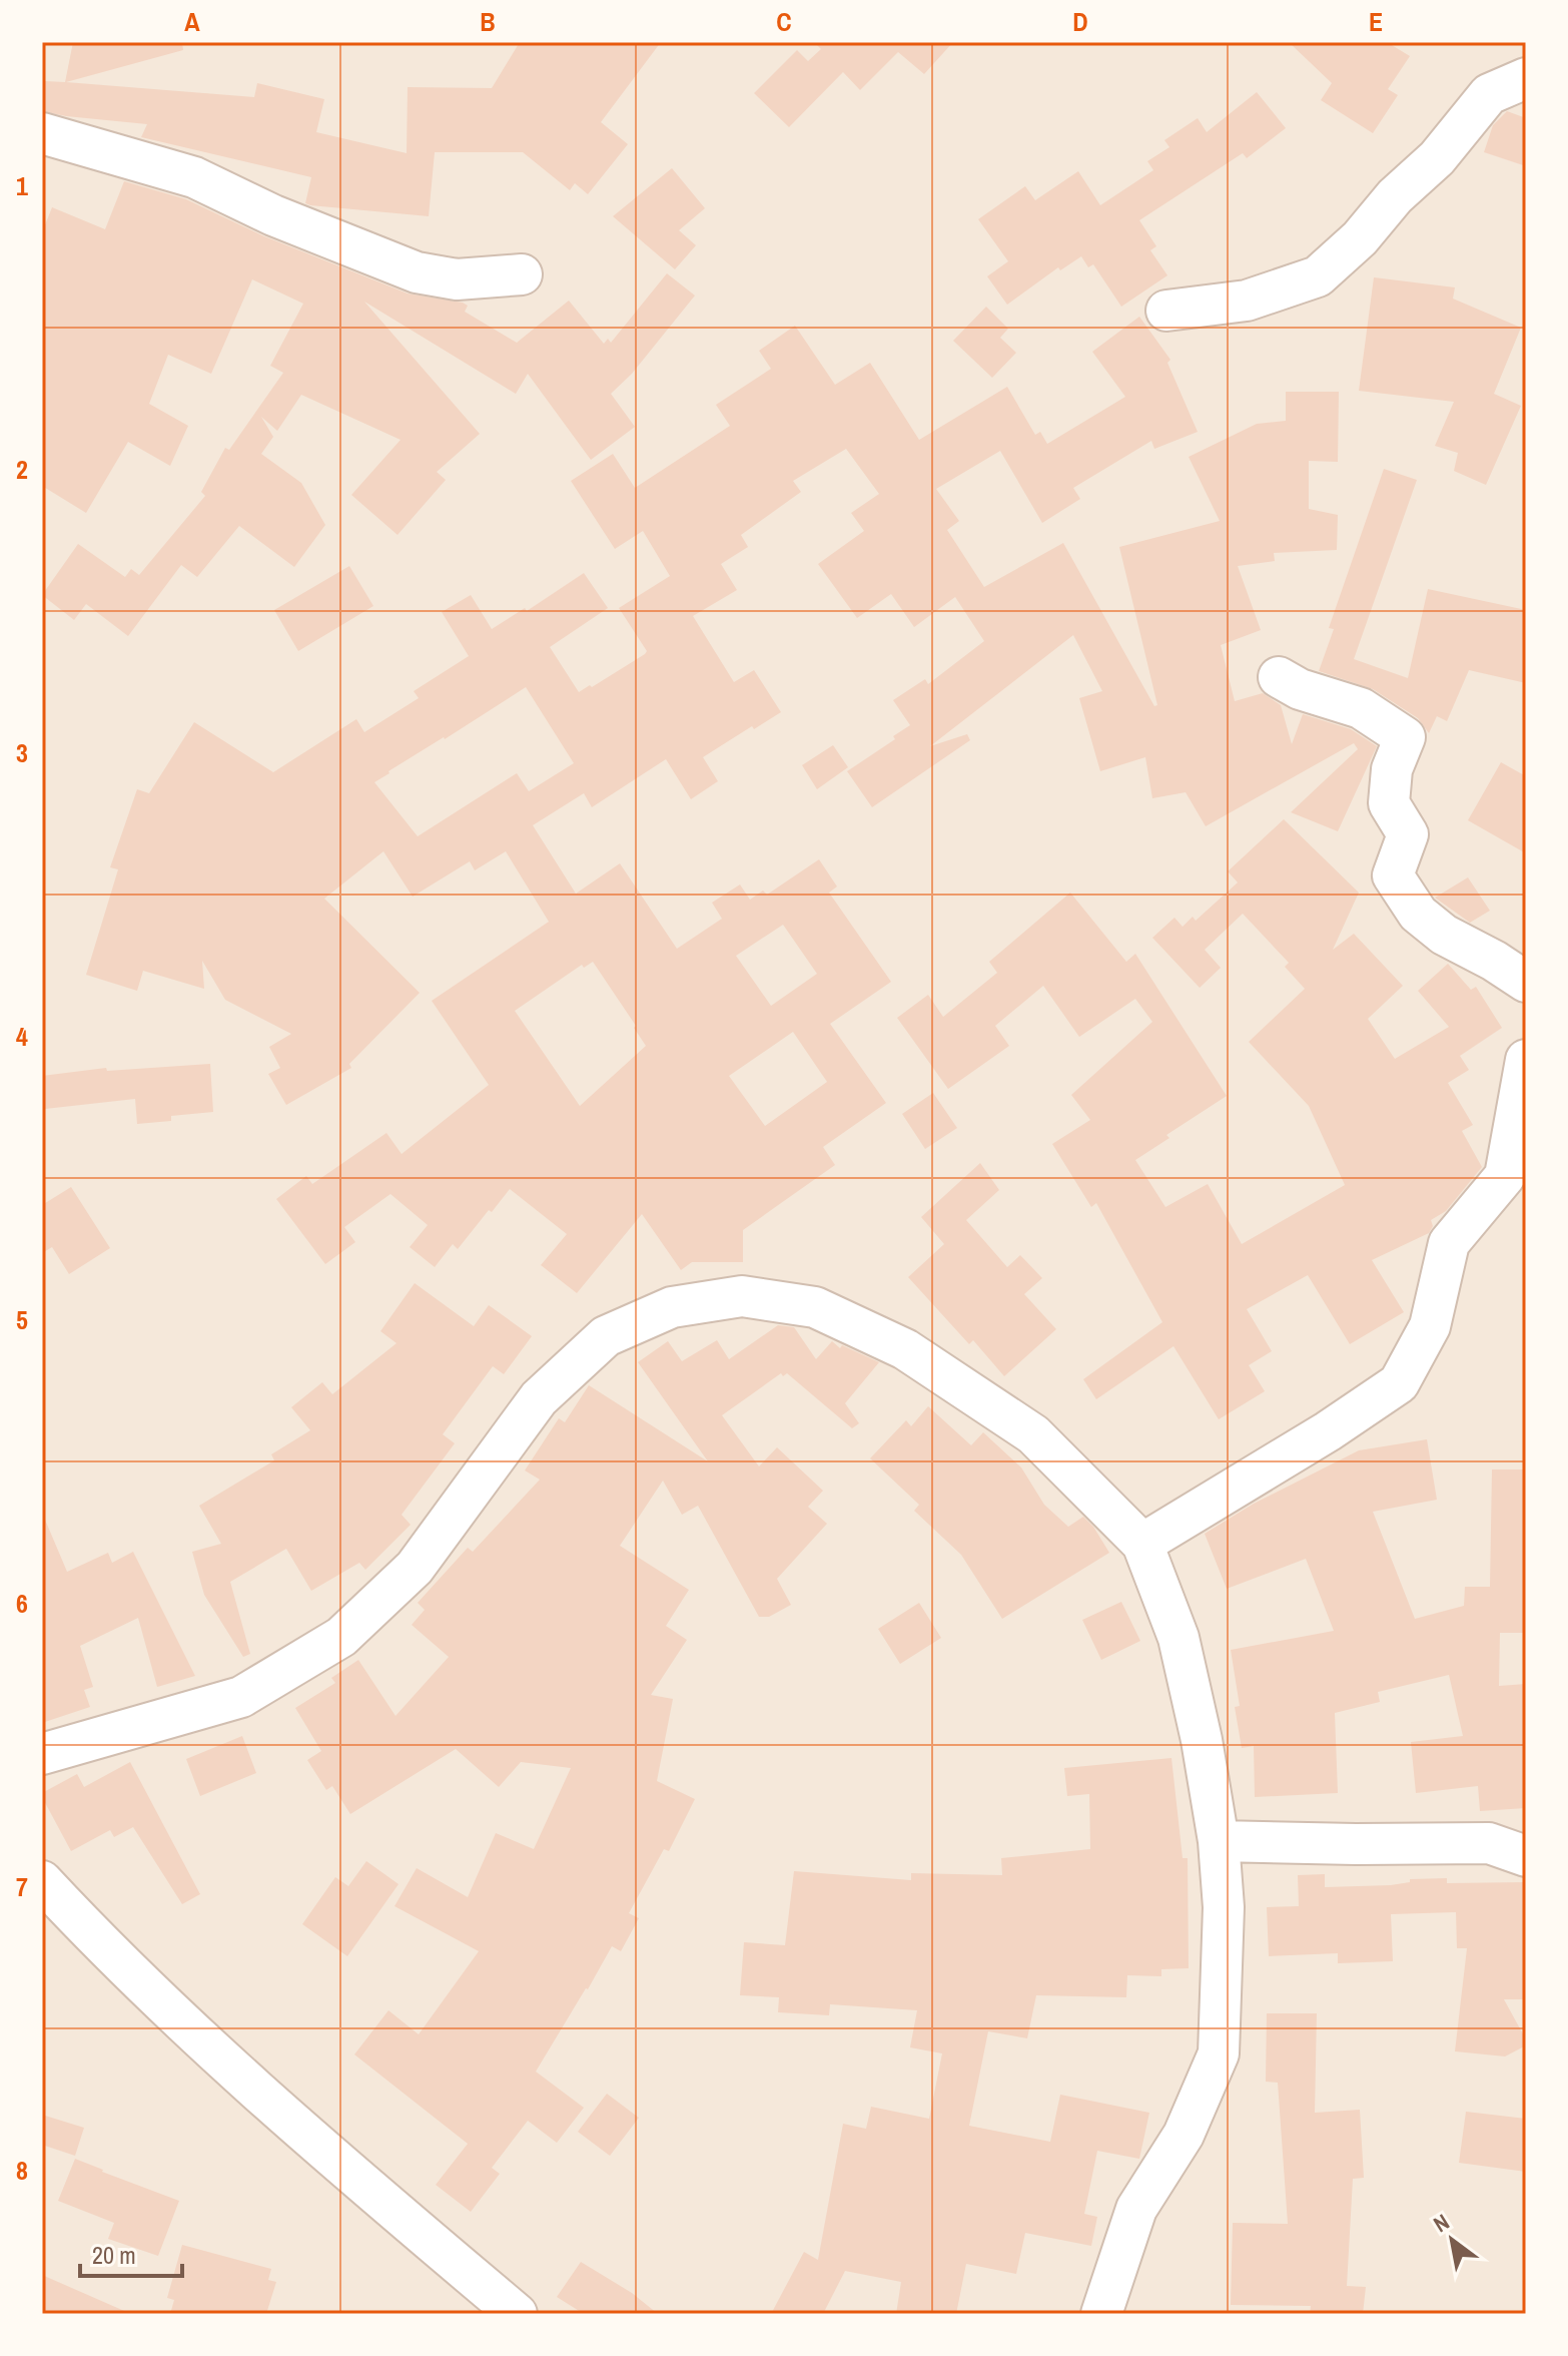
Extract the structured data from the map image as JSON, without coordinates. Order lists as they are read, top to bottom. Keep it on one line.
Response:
{"scale_bar":"20 m","north":"top left","grid":{"columns":["A","B","C","D","E"],"rows":["1","2","3","4","5","6","7","8"]}}
